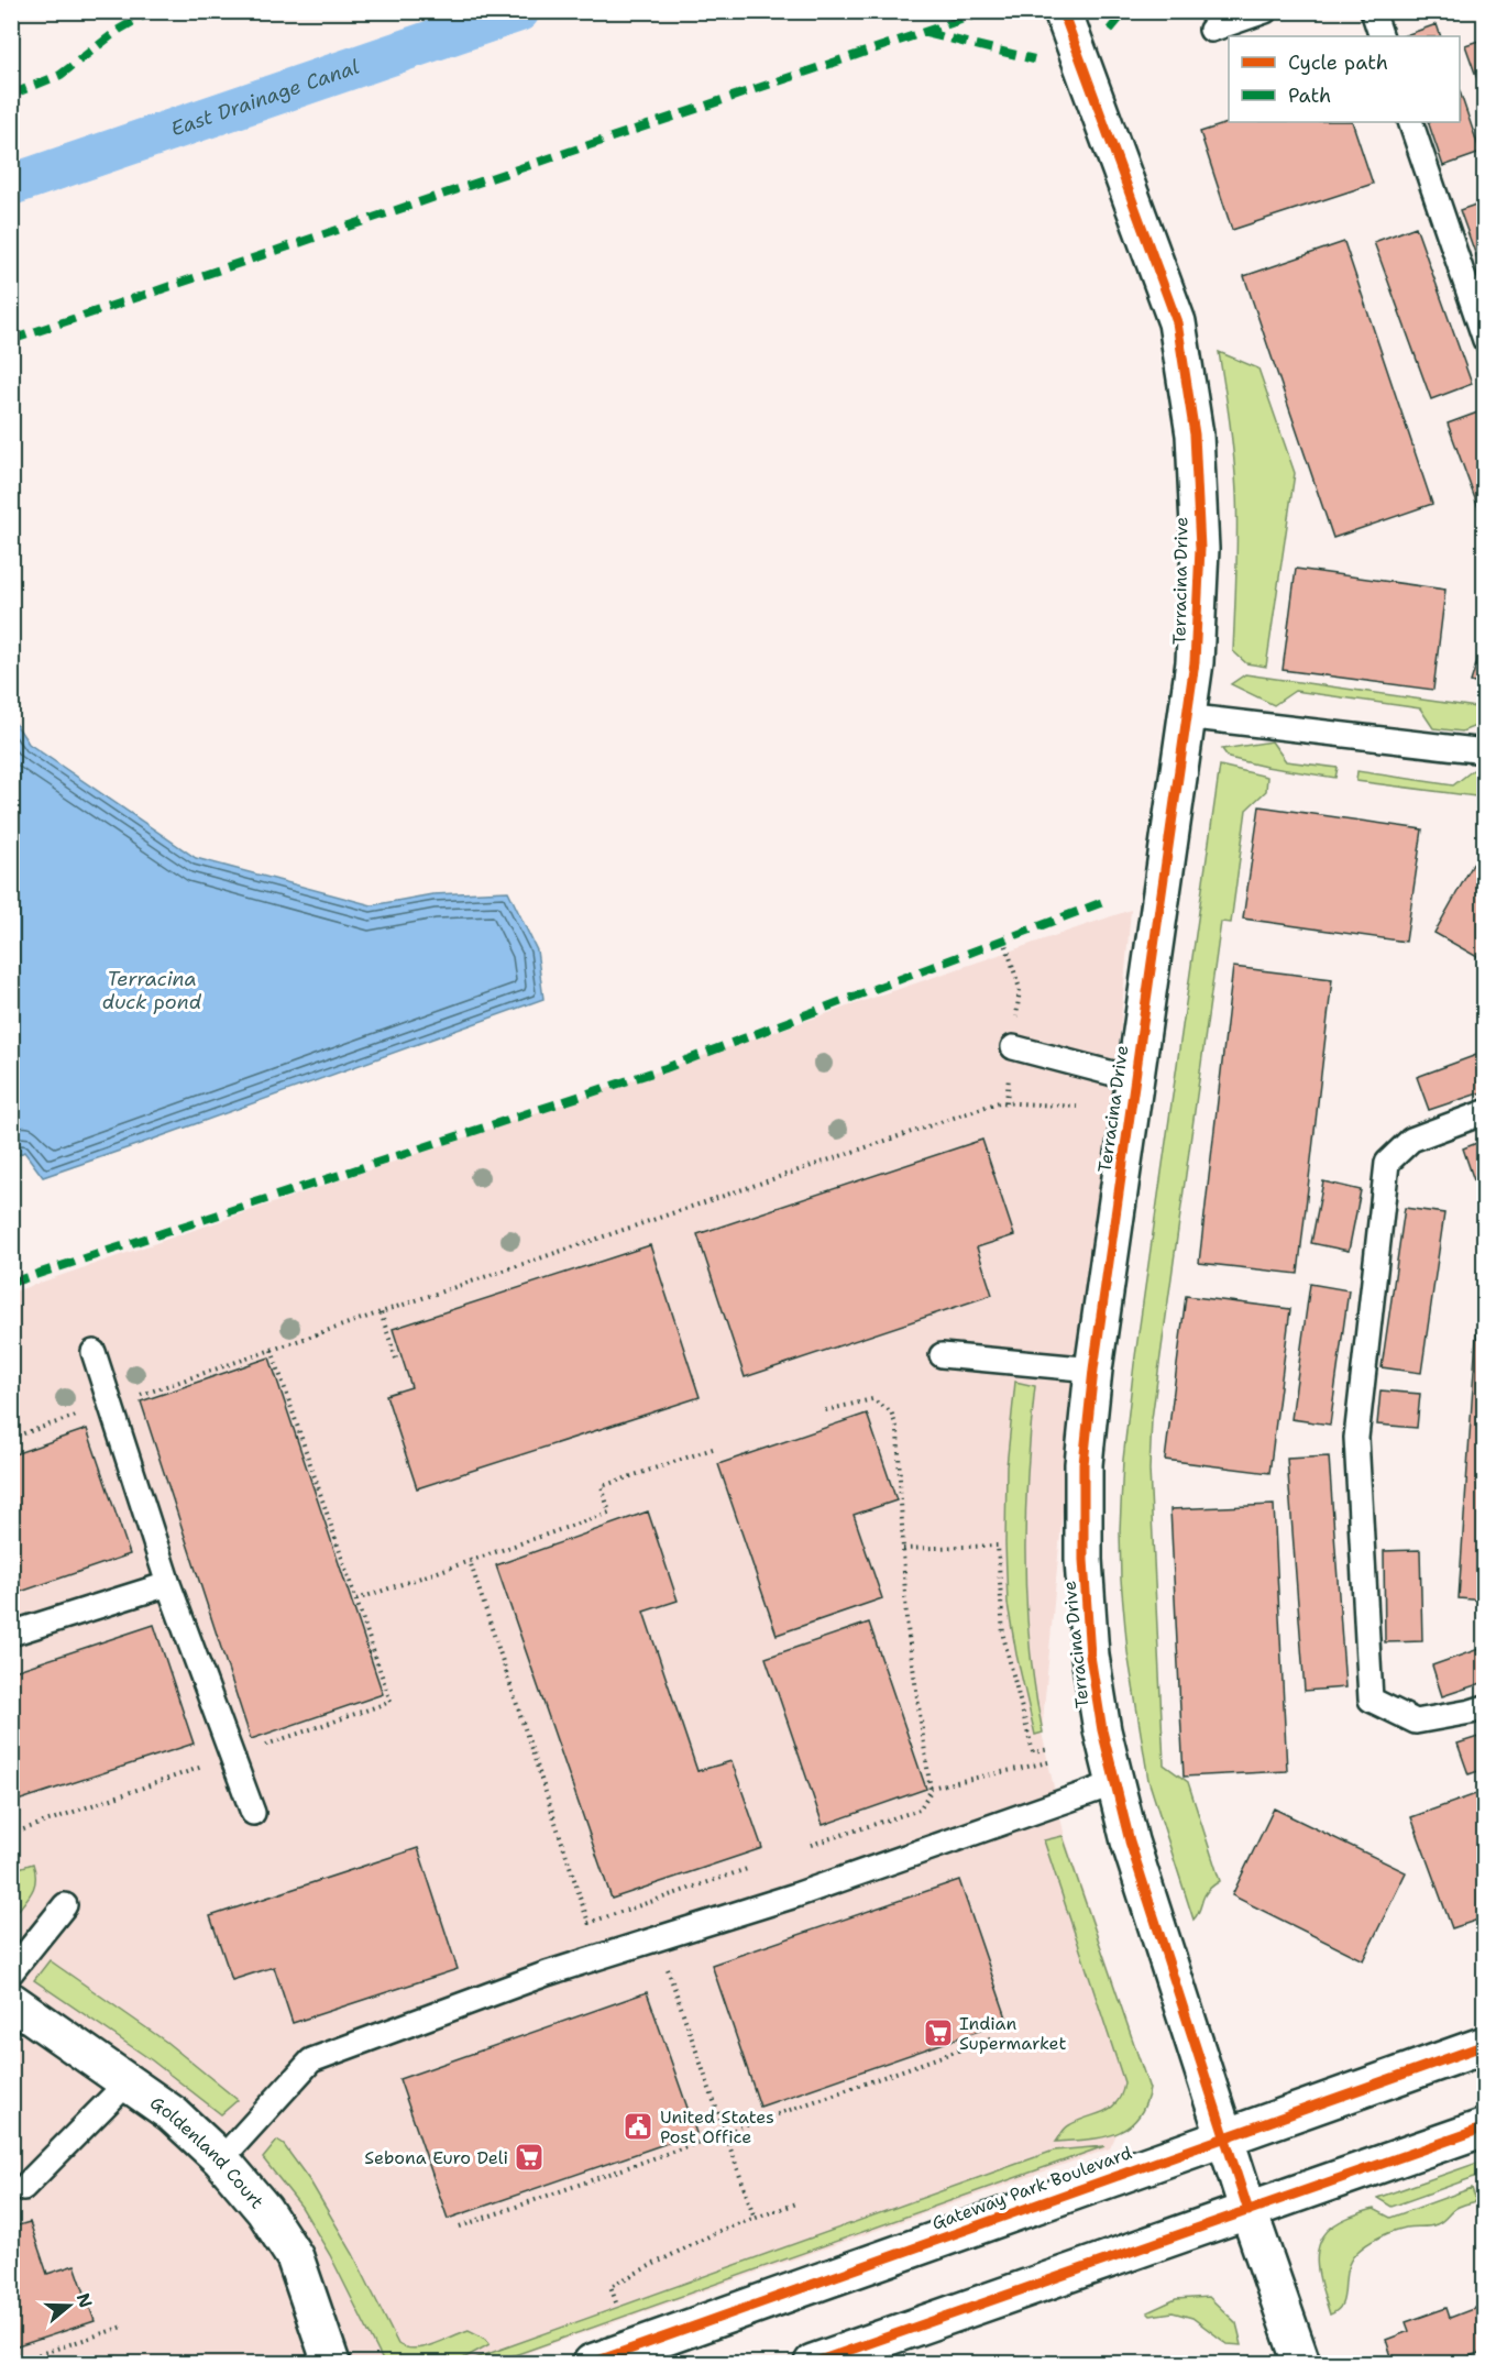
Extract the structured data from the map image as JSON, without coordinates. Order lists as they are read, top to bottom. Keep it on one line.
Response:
{"streets":{"street":["Terracina Drive","Goldenland Court","Gateway Park Boulevard"]},"crossings":[["Terracina Drive","Gateway Park Boulevard"]],"water":["East Drainage Canal","Terracina duck pond"],"places":{"supermarket":["Indian Supermarket","Sebona Euro Deli"],"public building":["United States Post Office"]},"legend":["Cycle path","Path"],"north":"right"}
